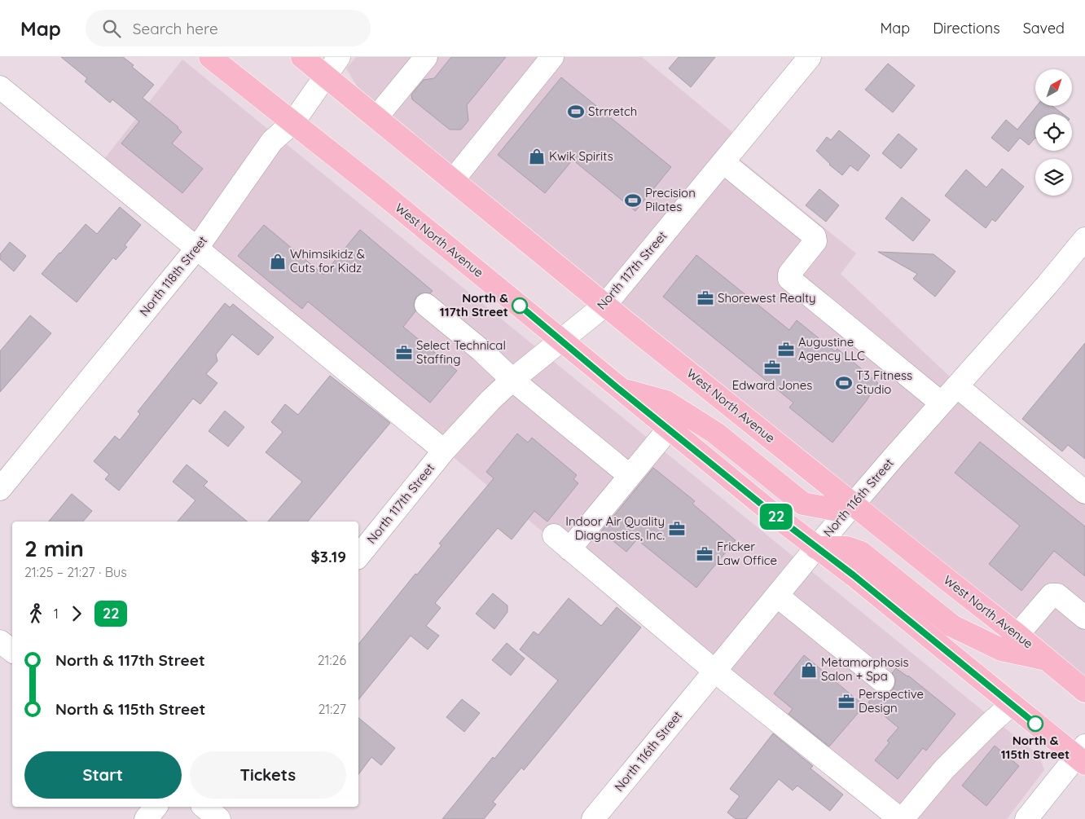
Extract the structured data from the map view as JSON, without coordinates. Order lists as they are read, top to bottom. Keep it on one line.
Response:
{"streets":{"main road":["West North Avenue"],"street":["North 117th Street","North 118th Street","North 116th Street"]},"crossings":[["West North Avenue","North 117th Street"],["West North Avenue","North 118th Street"],["West North Avenue","North 116th Street"]],"places":{"sports":["Strrretch","Precision Pilates","T3 Fitness Studio"],"shop":["Kwik Spirits","Whimsikidz & Cuts for Kidz","Metamorphosis Salon + Spa"],"office":["Shorewest Realty","Augustine Agency LLC","Select Technical Staffing","Edward Jones","Indoor Air Quality Diagnostics, Inc.","Fricker Law Office","Perspective Design"],"other":["North & 117th Street","North & 115th Street"]},"lines":["bus line 22"],"north":"top right","page":{"header":"Map","search":"Search here","nav":["Map","Directions","Saved"],"on_map":"22","heading":["2 min","21:25 – 21:27 · Bus","$3.19"],"legs":["1","22"],"list":[{"name":"North & 117th Street","value":"21:26"},{"name":"North & 115th Street","value":"21:27"}],"buttons":["Start","Tickets"]}}
